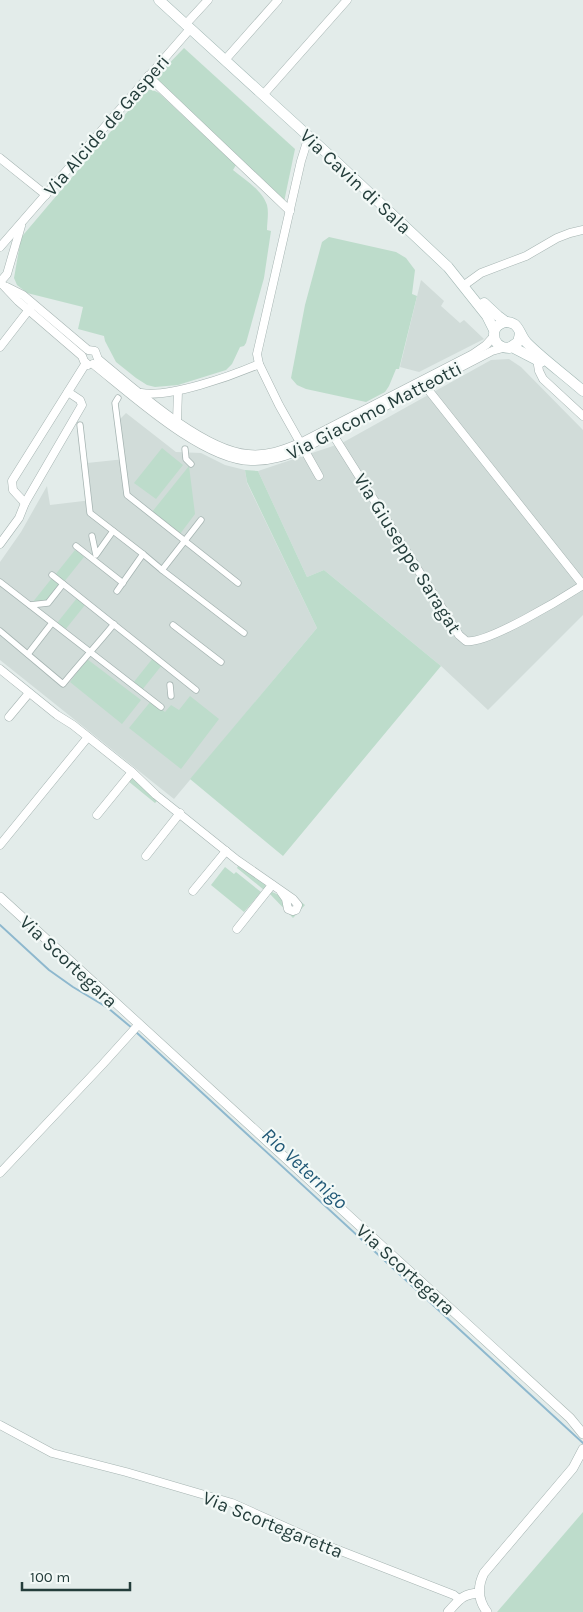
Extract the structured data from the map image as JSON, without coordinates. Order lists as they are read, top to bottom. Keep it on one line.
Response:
{"streets":{"main road":["Via Cavin di Sala"],"street":["Via Alcide de Gasperi","Via Giacomo Matteotti","Via Giuseppe Saragat","Via Scortegara","Via Scortegaretta"]},"crossings":[["Via Alcide de Gasperi","Via Cavin di Sala"],["Via Alcide de Gasperi","Via Giacomo Matteotti"],["Via Cavin di Sala","Via Giacomo Matteotti"],["Via Giacomo Matteotti","Via Giuseppe Saragat"]],"water":["Rio Veternigo"],"scale_bar":"100 m"}
